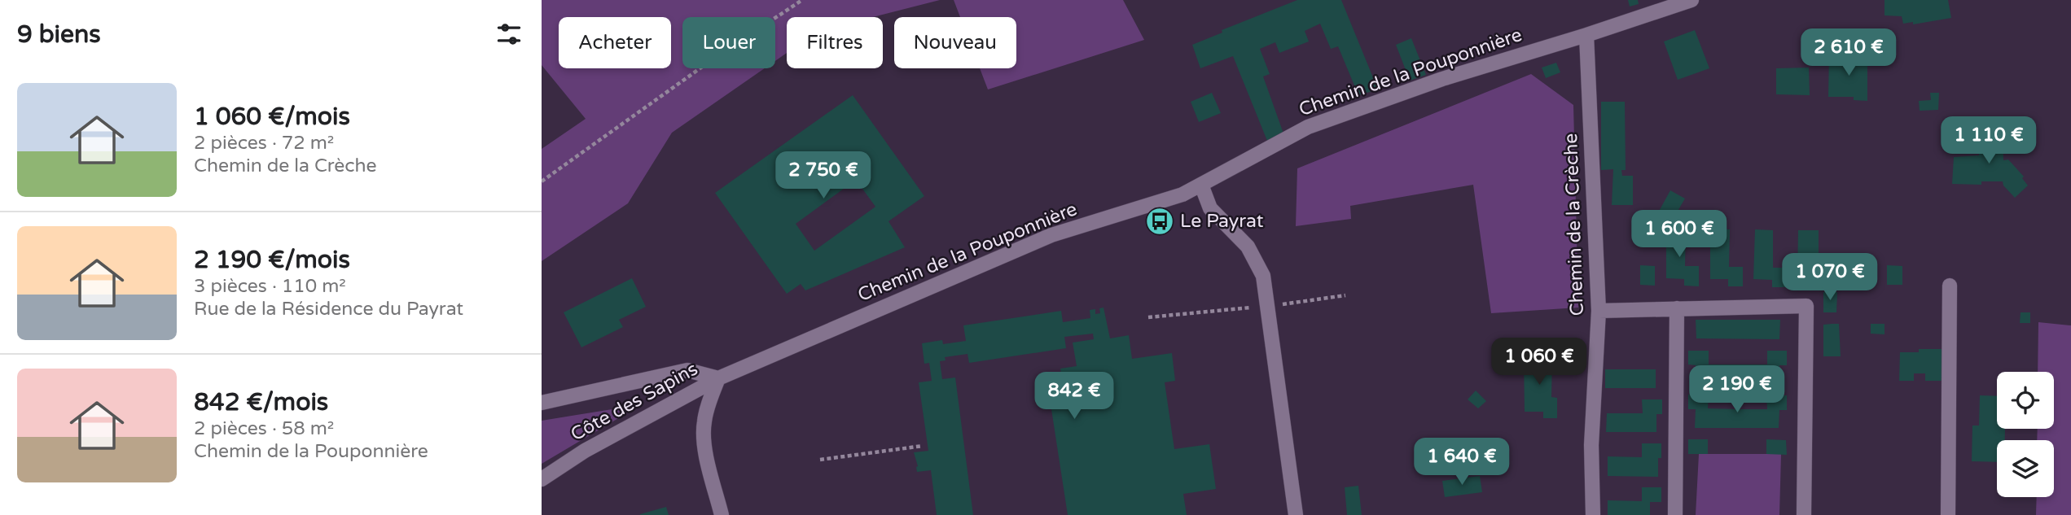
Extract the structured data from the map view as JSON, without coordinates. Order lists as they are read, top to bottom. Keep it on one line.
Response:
{"streets":{"street":["Chemin de la Pouponnière","Chemin de la Crèche","Côte des Sapins"]},"crossings":[["Chemin de la Pouponnière","Chemin de la Crèche"],["Chemin de la Pouponnière","Côte des Sapins"]],"places":{"bus stop":["Le Payrat"]},"page":{"heading":"9 biens","chip":["Acheter","Louer","Filtres","Nouveau"],"price":["2 610 €","1 110 €","2 750 €","1 600 €","1 070 €","1 060 €","2 190 €","842 €","1 640 €"],"list":[{"name":"1 060 €/mois","note":"2 pièces · 72 m² · Chemin de la Crèche"},{"name":"2 190 €/mois","note":"3 pièces · 110 m² · Rue de la Résidence du Payrat"},{"name":"842 €/mois","note":"2 pièces · 58 m² · Chemin de la Pouponnière"}]}}
